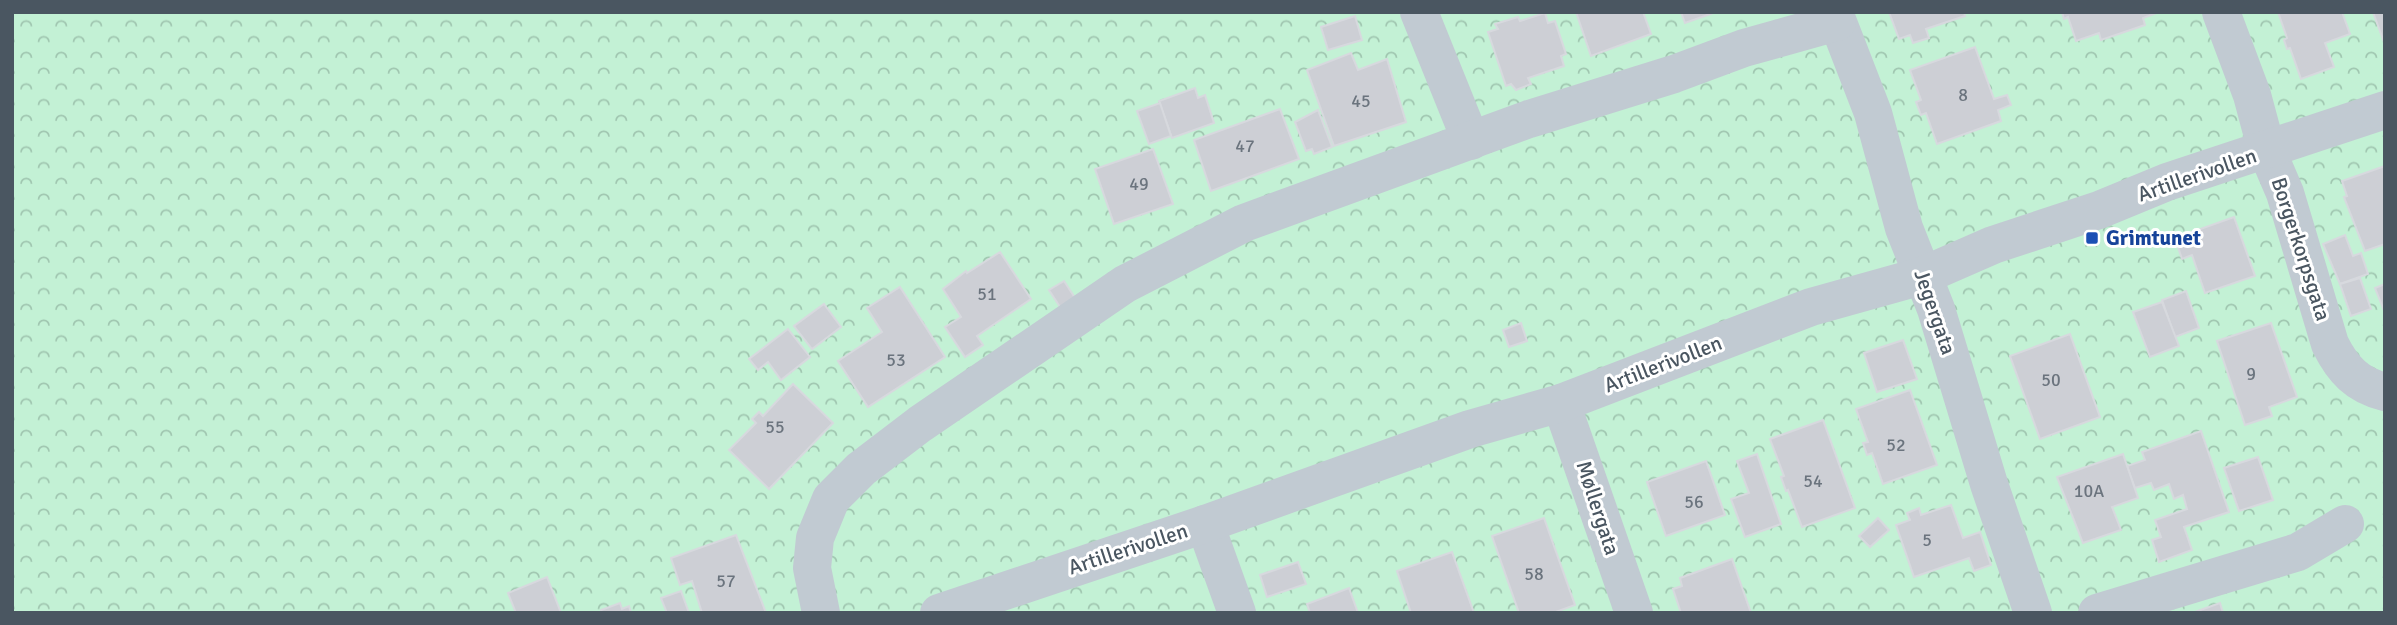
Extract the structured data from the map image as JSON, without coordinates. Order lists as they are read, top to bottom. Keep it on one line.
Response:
{"streets":{"street":["Artillerivollen","Borgerkorpsgata","Jegergata","Møllergata"]},"crossings":[["Artillerivollen","Borgerkorpsgata"],["Artillerivollen","Jegergata"],["Artillerivollen","Møllergata"]],"places":{"transit":["Grimtunet"]},"house_numbers":["8","45","47","49","51","53","9","50","55","52","54","10A","56","5","58","57"]}
